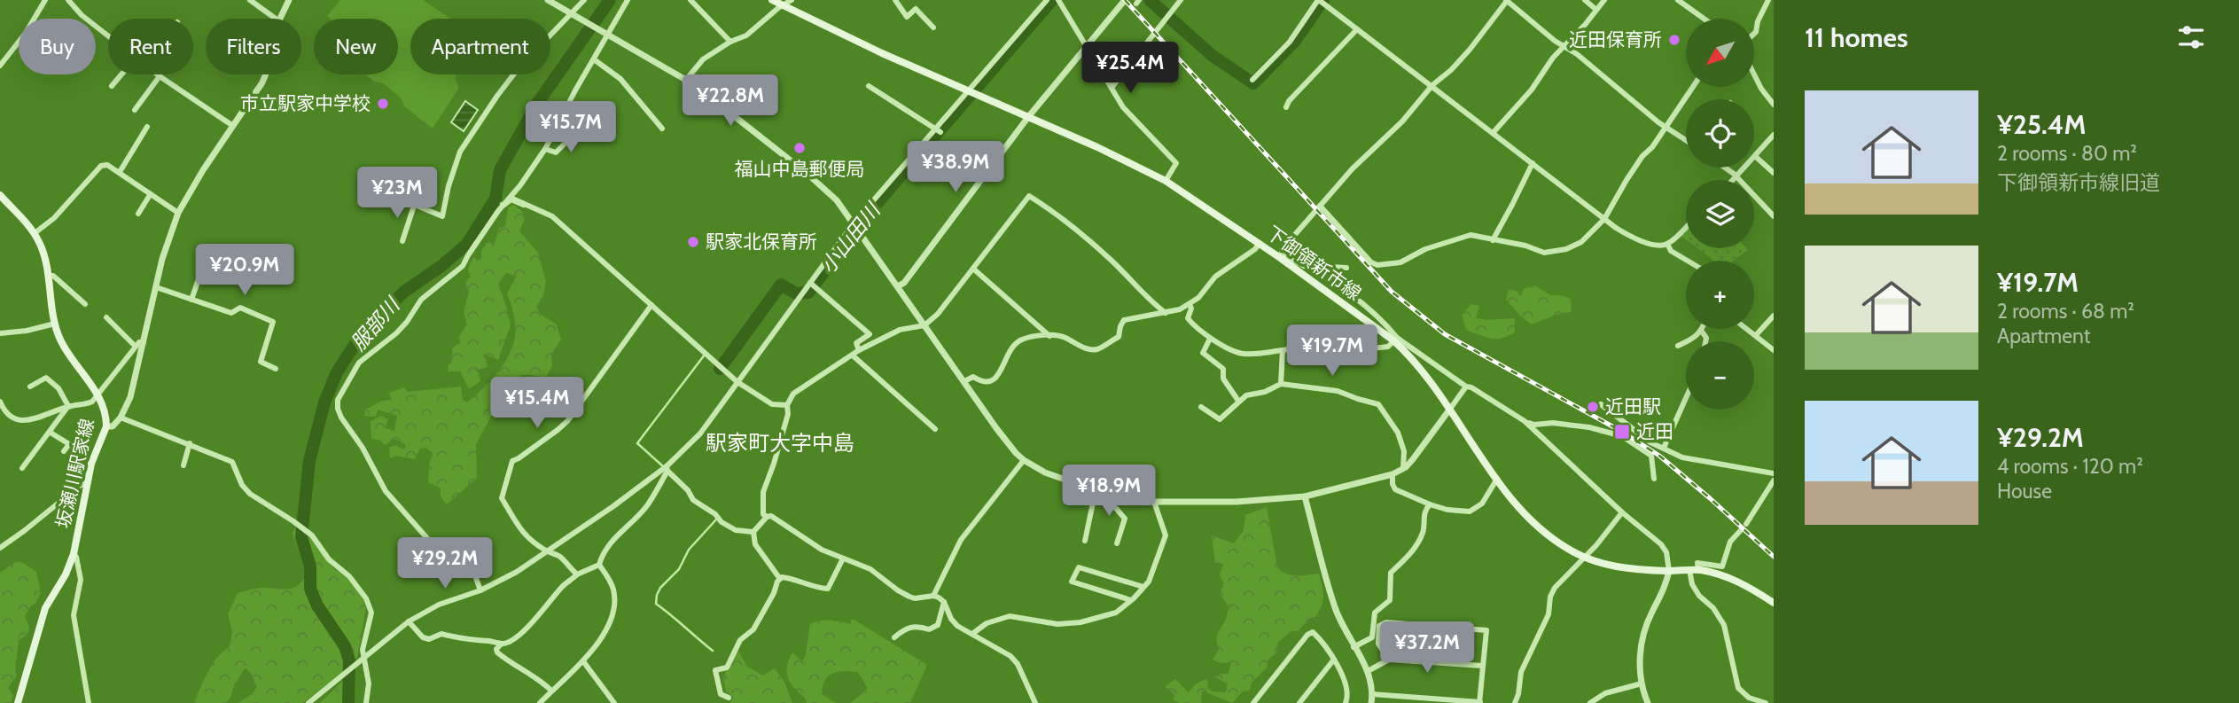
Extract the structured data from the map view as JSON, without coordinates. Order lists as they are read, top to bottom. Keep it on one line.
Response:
{"streets":{"main road":["下御領新市線","坂瀬川駅家線"]},"districts":["駅家町大字中島"],"water":["小山田川","服部川"],"places":{"other":["近田保育所","市立駅家中学校","福山中島郵便局","駅家北保育所","近田駅"],"transit":["近田"]},"north":"bottom left","page":{"heading":"11 homes","map_buttons":["+","−"],"chip":["Buy","Rent","Filters","New","Apartment"],"price":["¥25.4M","¥22.8M","¥15.7M","¥38.9M","¥23M","¥20.9M","¥19.7M","¥15.4M","¥18.9M","¥29.2M","¥37.2M"],"list":[{"name":"¥25.4M","note":"2 rooms · 80 m² · 下御領新市線旧道"},{"name":"¥19.7M","note":"2 rooms · 68 m² · Apartment"},{"name":"¥29.2M","note":"4 rooms · 120 m² · House"}]}}
